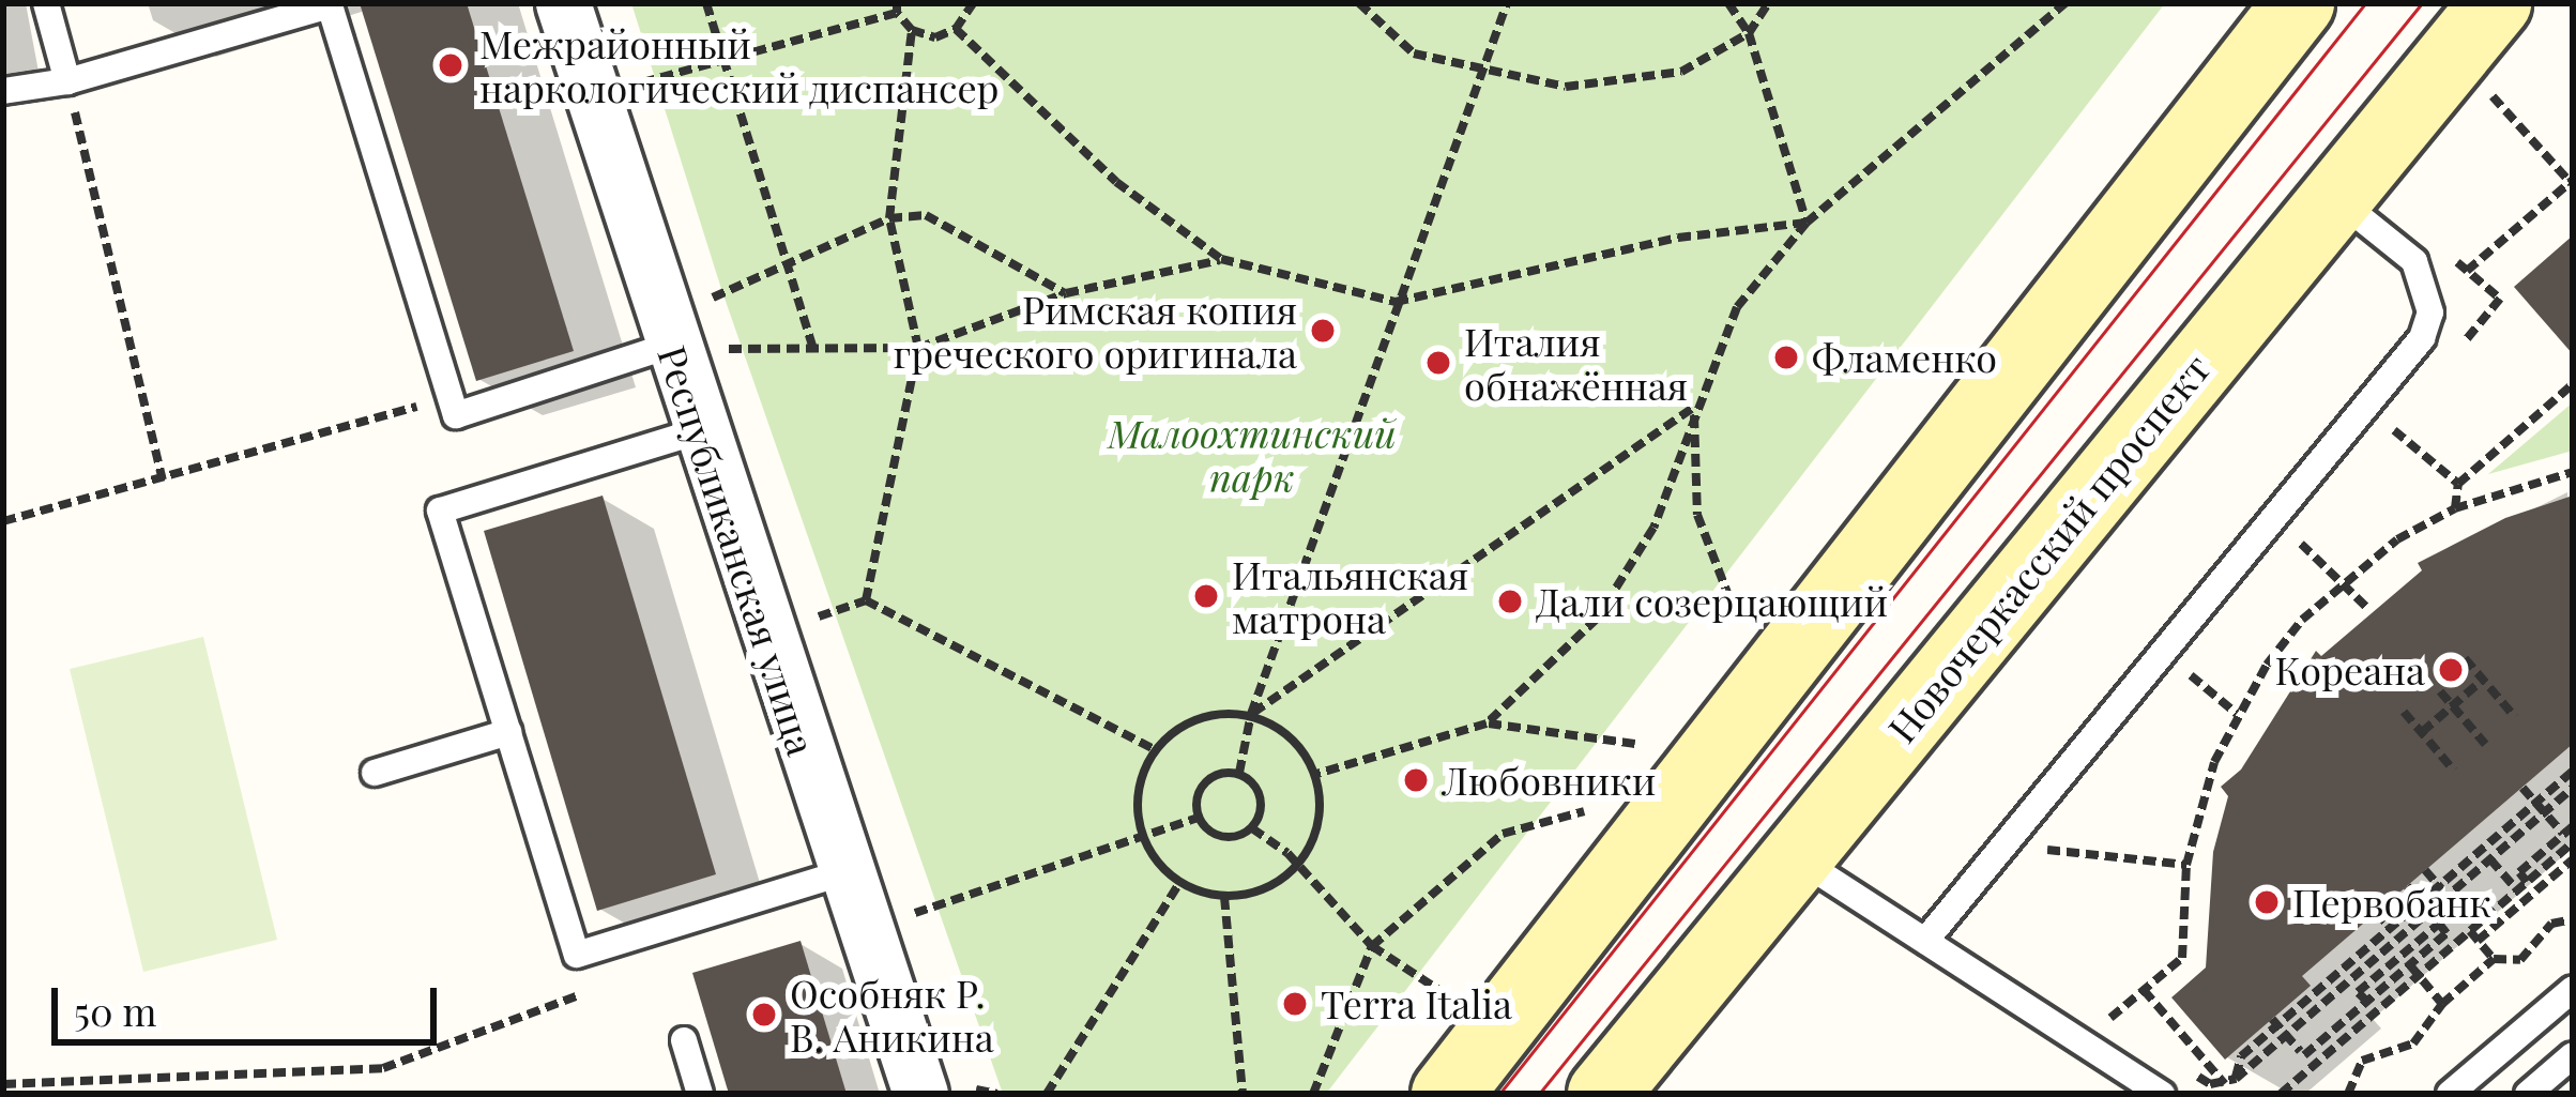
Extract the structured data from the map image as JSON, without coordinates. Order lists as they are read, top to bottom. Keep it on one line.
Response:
{"streets":{"main road":["Новочеркасский проспект"],"street":["Республиканская улица"]},"parks":["Малоохтинский парк"],"places":["Межрайонный наркологический диспансер","Римская копия греческого оригинала","Фламенко","Италия обнажённая","Итальянская матрона","Дали созерцающий","Кореана","Любовники","Первобанк","Terra Italia","Особняк Р. В. Аникина"],"scale_bar":"50 m"}
